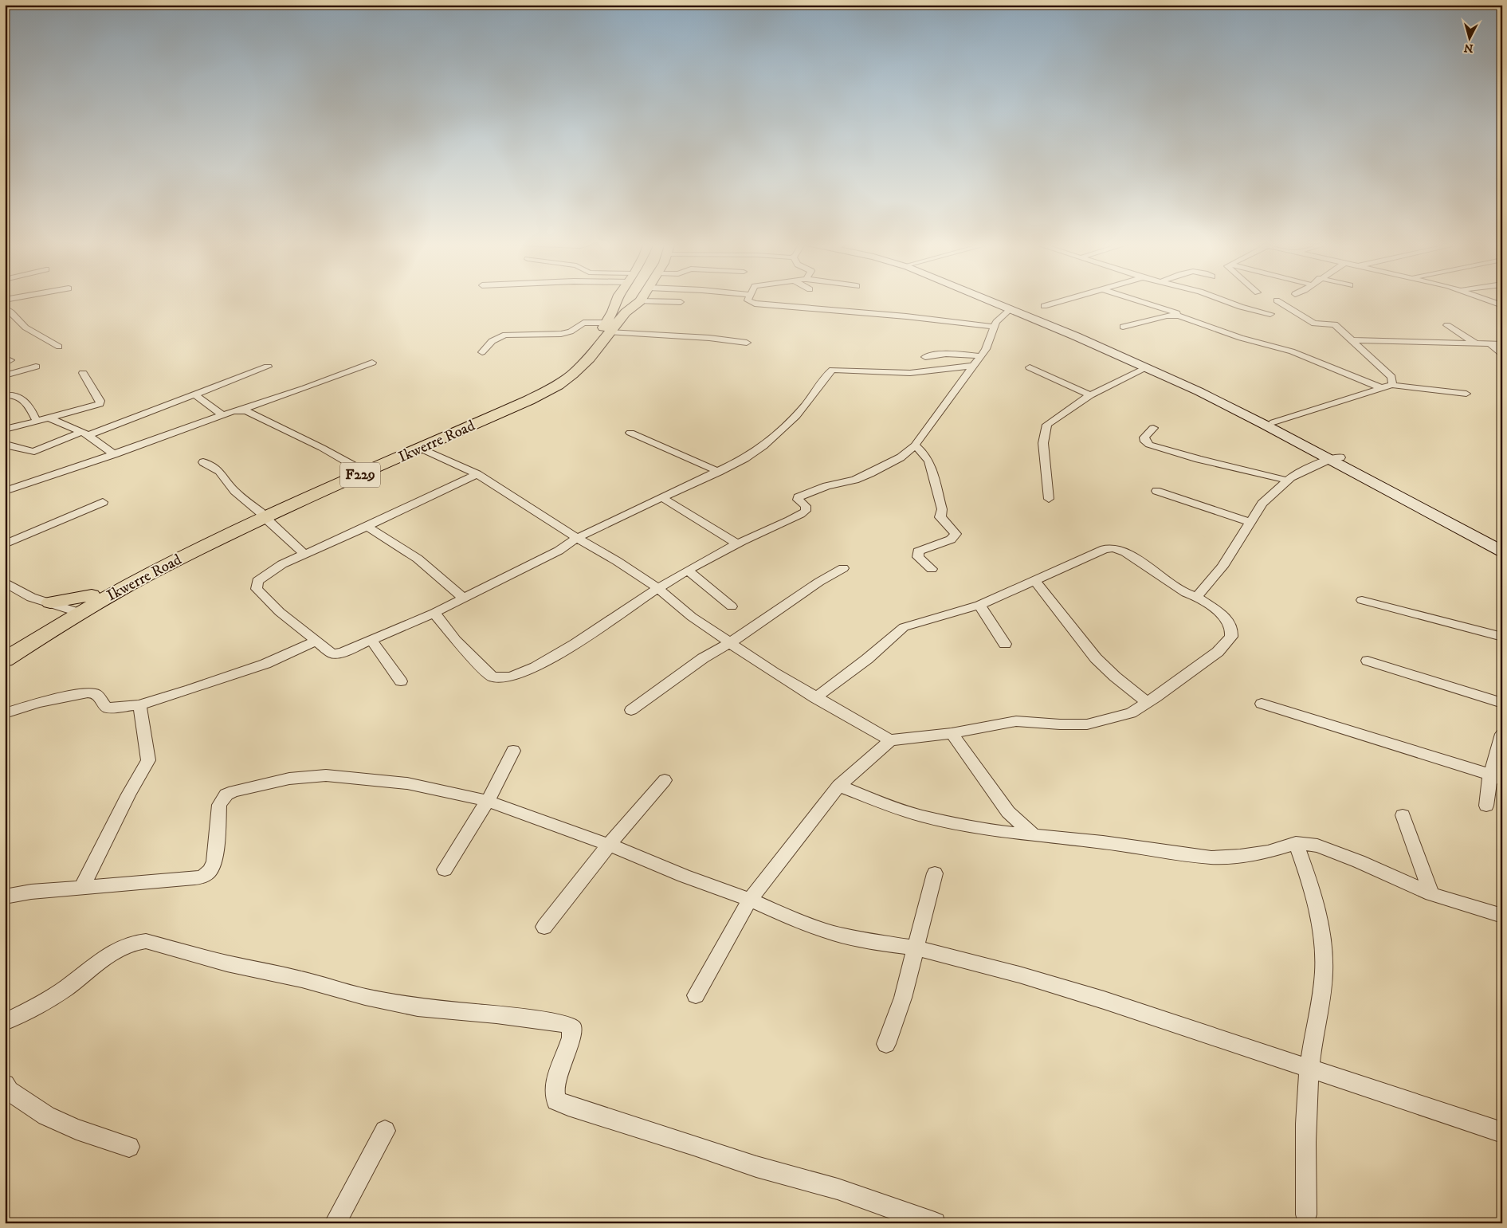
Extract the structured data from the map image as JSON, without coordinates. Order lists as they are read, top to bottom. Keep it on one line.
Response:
{"streets":{"main road":["Ikwerre Road","F229"]},"north":"bottom"}
